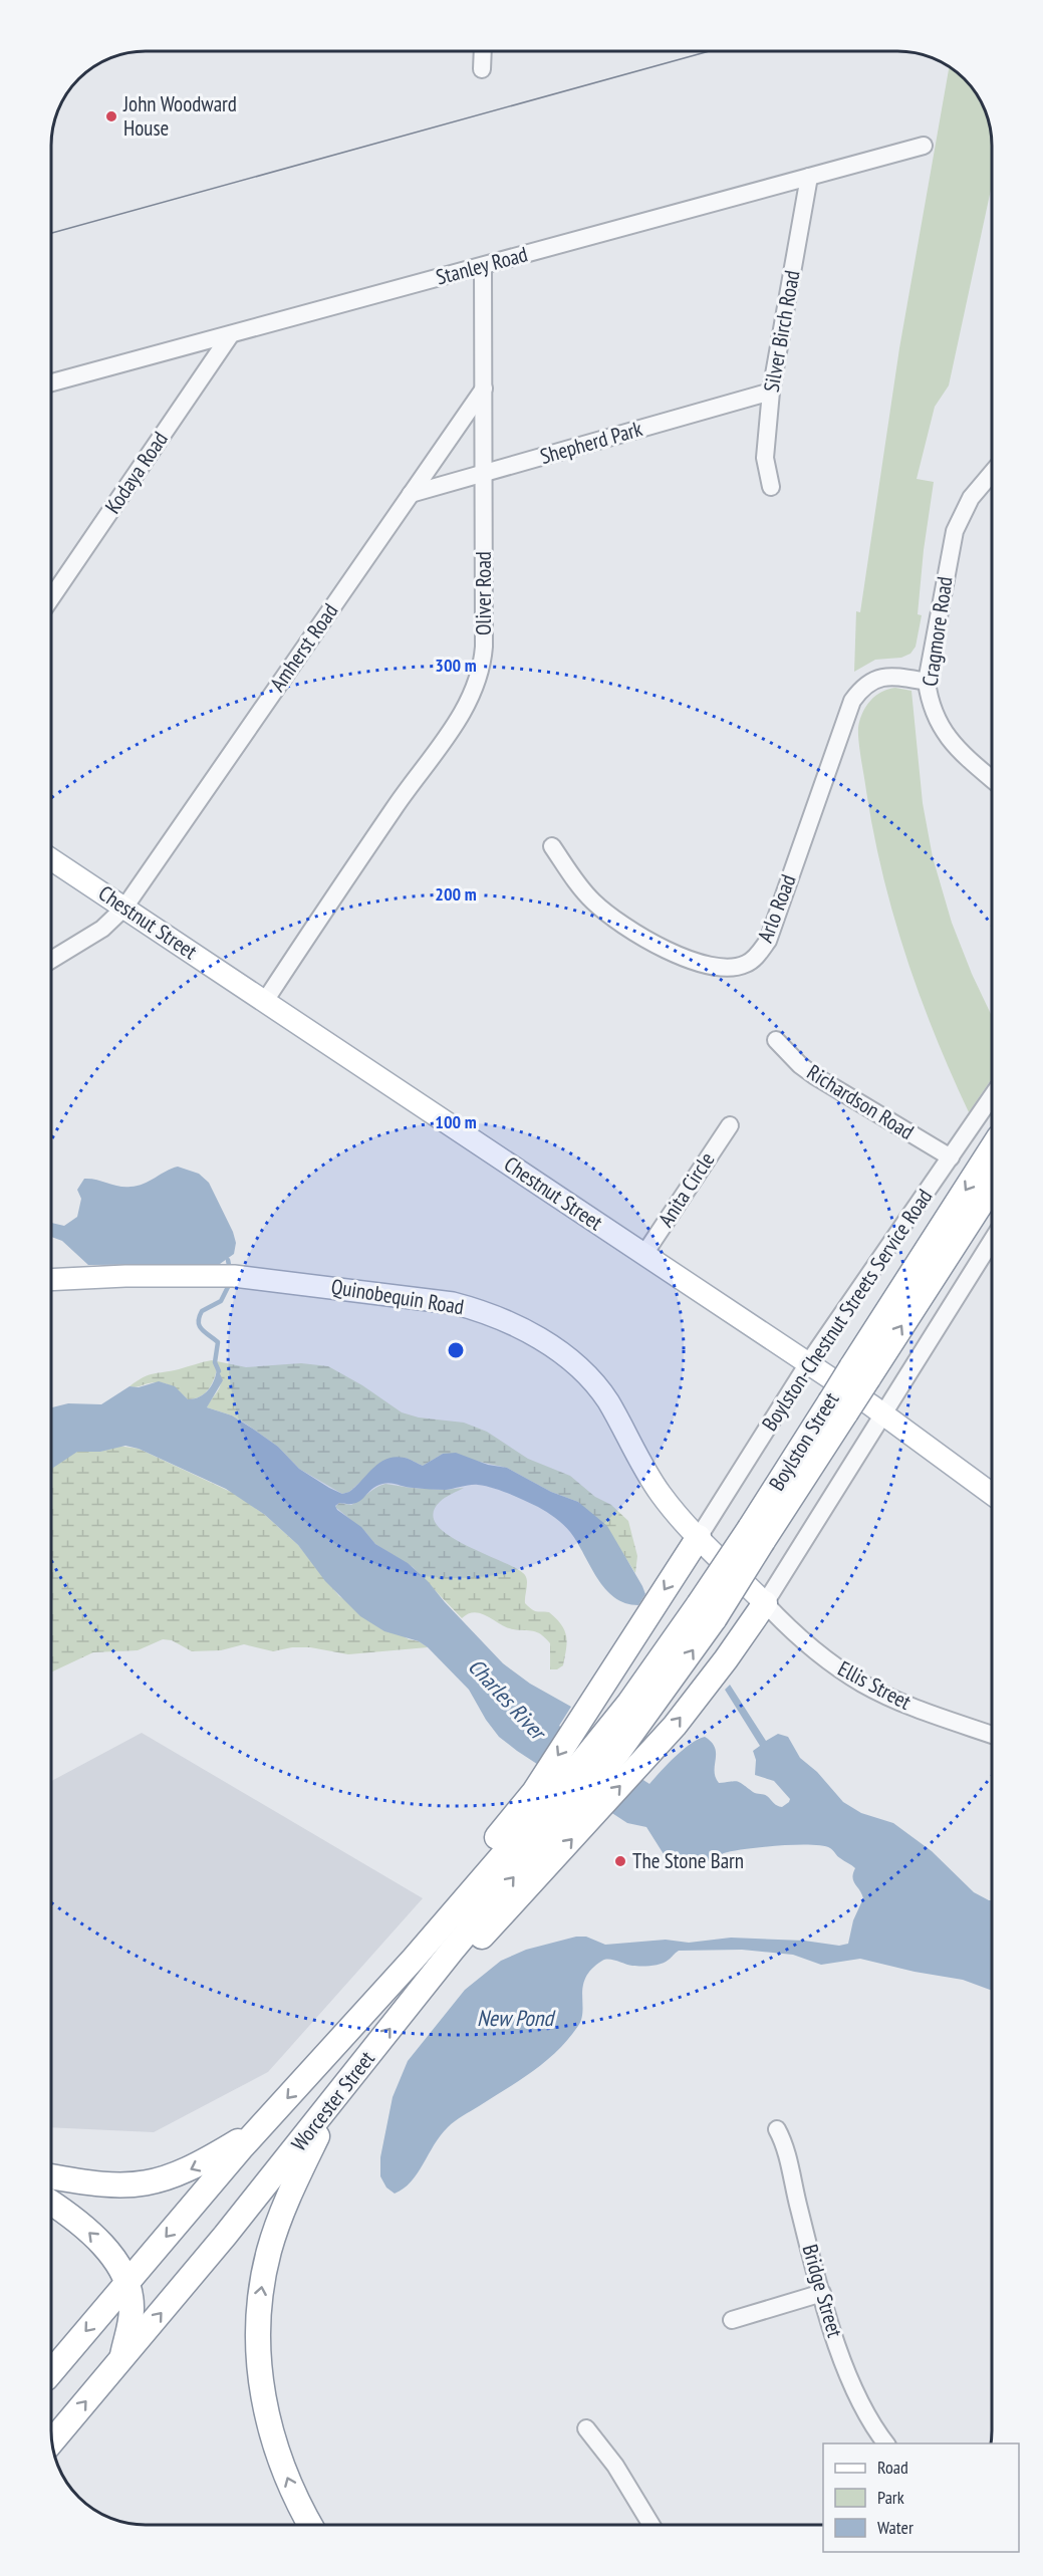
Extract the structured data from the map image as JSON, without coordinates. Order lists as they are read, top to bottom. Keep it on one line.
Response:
{"streets":{"highway":["Boylston Street","Worcester Street"],"main road":["Chestnut Street","Quinobequin Road"],"street":["Stanley Road","Silver Birch Road","Shepherd Park","Kodaya Road","Oliver Road","Cragmore Road","Amherst Road","Arlo Road","Richardson Road","Anita Circle","Boylston-Chestnut Streets Service Road","Ellis Street","Bridge Street"]},"crossings":[["Stanley Road","Silver Birch Road"],["Stanley Road","Kodaya Road"],["Stanley Road","Oliver Road"],["Silver Birch Road","Shepherd Park"],["Shepherd Park","Oliver Road"],["Shepherd Park","Amherst Road"],["Oliver Road","Amherst Road"],["Oliver Road","Chestnut Street"],["Cragmore Road","Arlo Road"],["Amherst Road","Chestnut Street"],["Chestnut Street","Anita Circle"],["Chestnut Street","Boylston-Chestnut Streets Service Road"],["Richardson Road","Boylston-Chestnut Streets Service Road"],["Quinobequin Road","Boylston-Chestnut Streets Service Road"],["Quinobequin Road","Ellis Street"],["Boylston Street","Worcester Street"]],"water":["Charles River","New Pond"],"places":["John Woodward House","The Stone Barn"],"legend":["Road","Park","Water"],"rings":["300 m","200 m","100 m"]}
